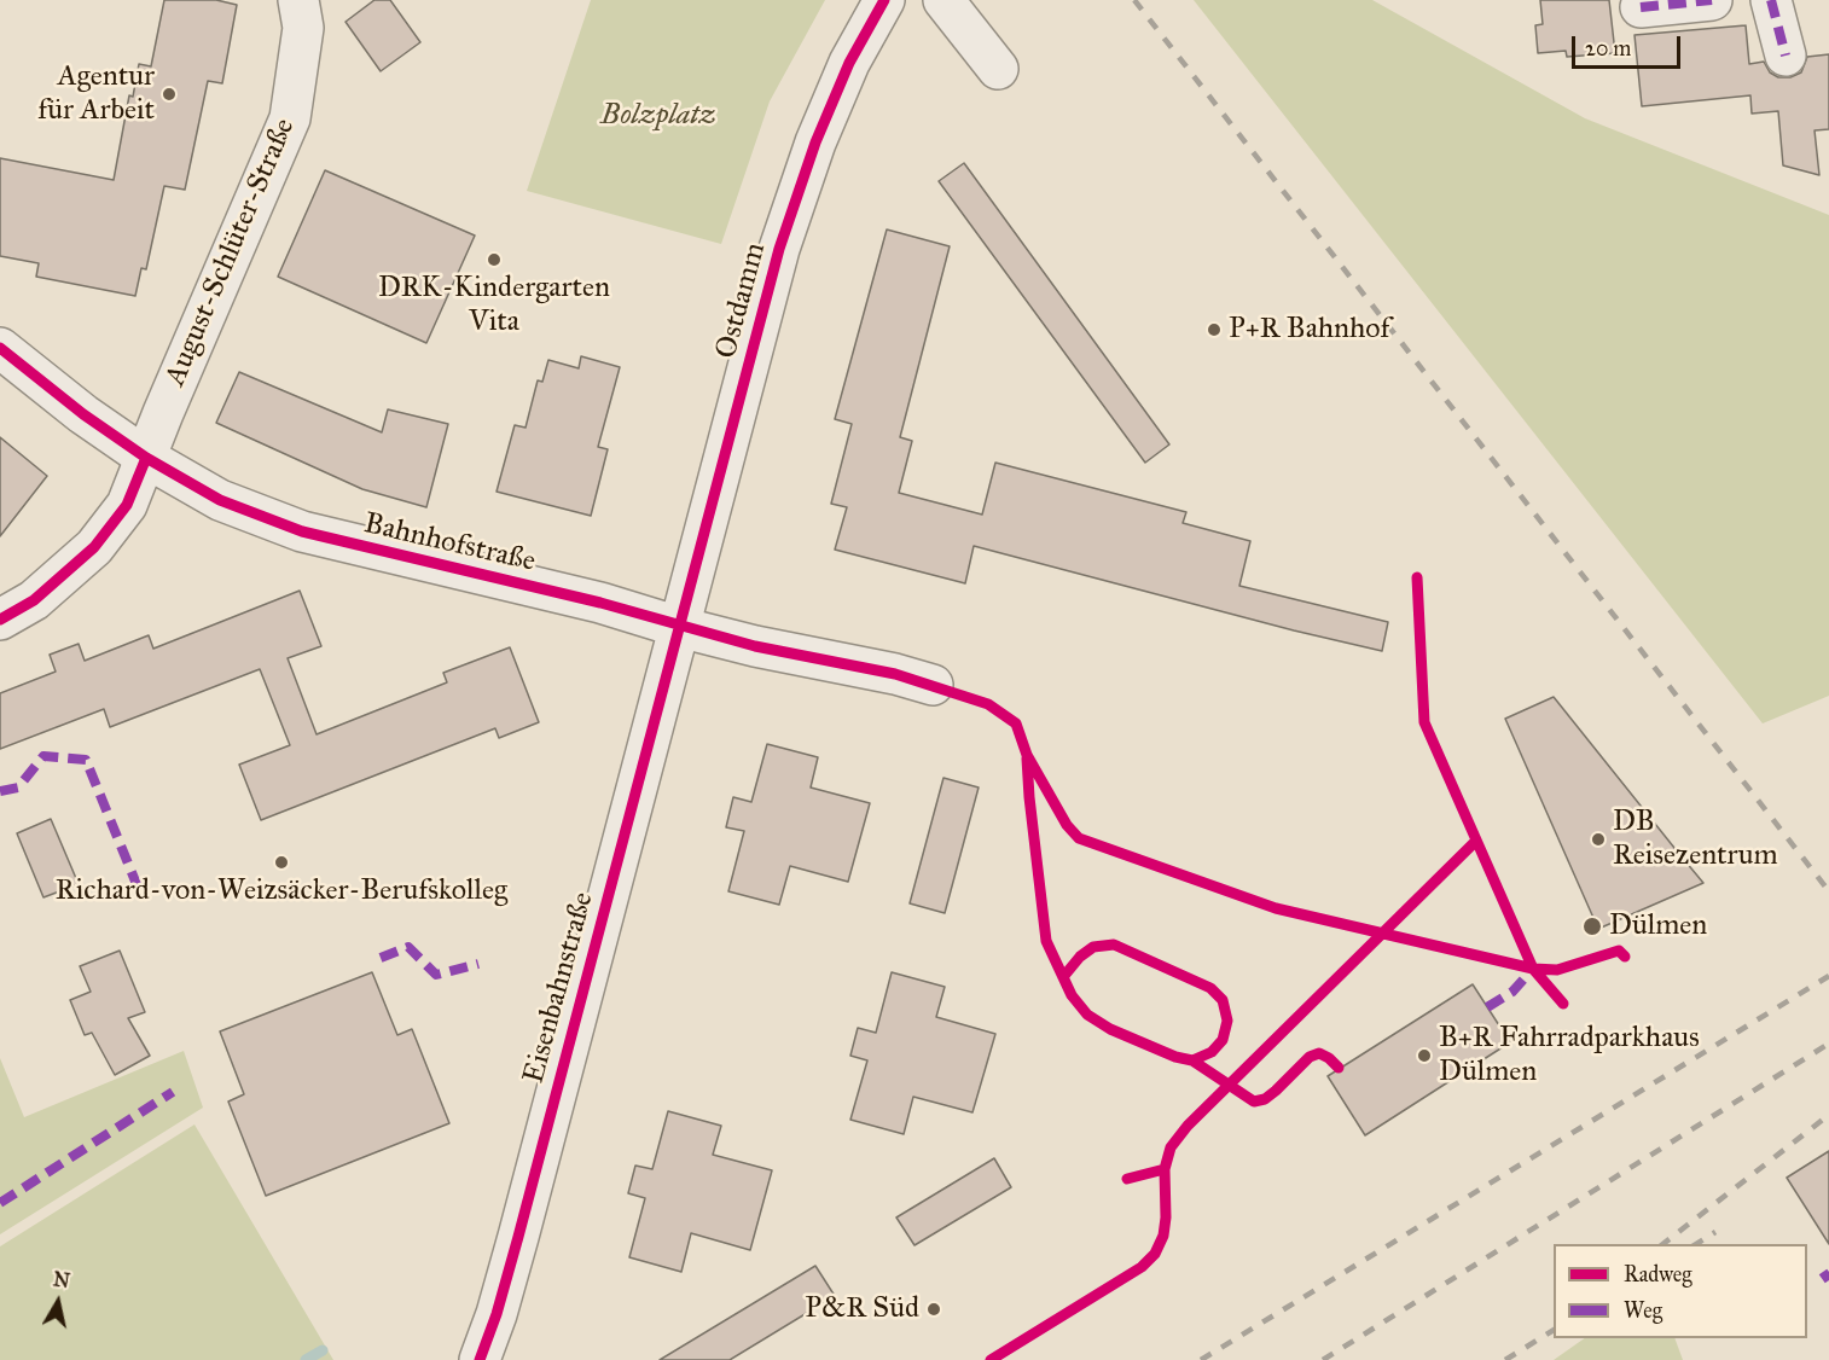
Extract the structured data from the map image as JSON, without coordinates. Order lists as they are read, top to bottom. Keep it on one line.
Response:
{"streets":{"street":["August-Schlüter-Straße","Ostdamm","Bahnhofstraße","Eisenbahnstraße"]},"crossings":[["August-Schlüter-Straße","Bahnhofstraße"],["Ostdamm","Bahnhofstraße"],["Ostdamm","Eisenbahnstraße"],["Bahnhofstraße","Eisenbahnstraße"]],"parks":["Bolzplatz"],"places":["Agentur für Arbeit","DRK-Kindergarten Vita","P+R Bahnhof","DB Reisezentrum","Richard-von-Weizsäcker-Berufskolleg","Dülmen","B+R Fahrradparkhaus Dülmen","P&R Süd"],"legend":["Radweg","Weg"],"scale_bar":"20 m","north":"top"}
